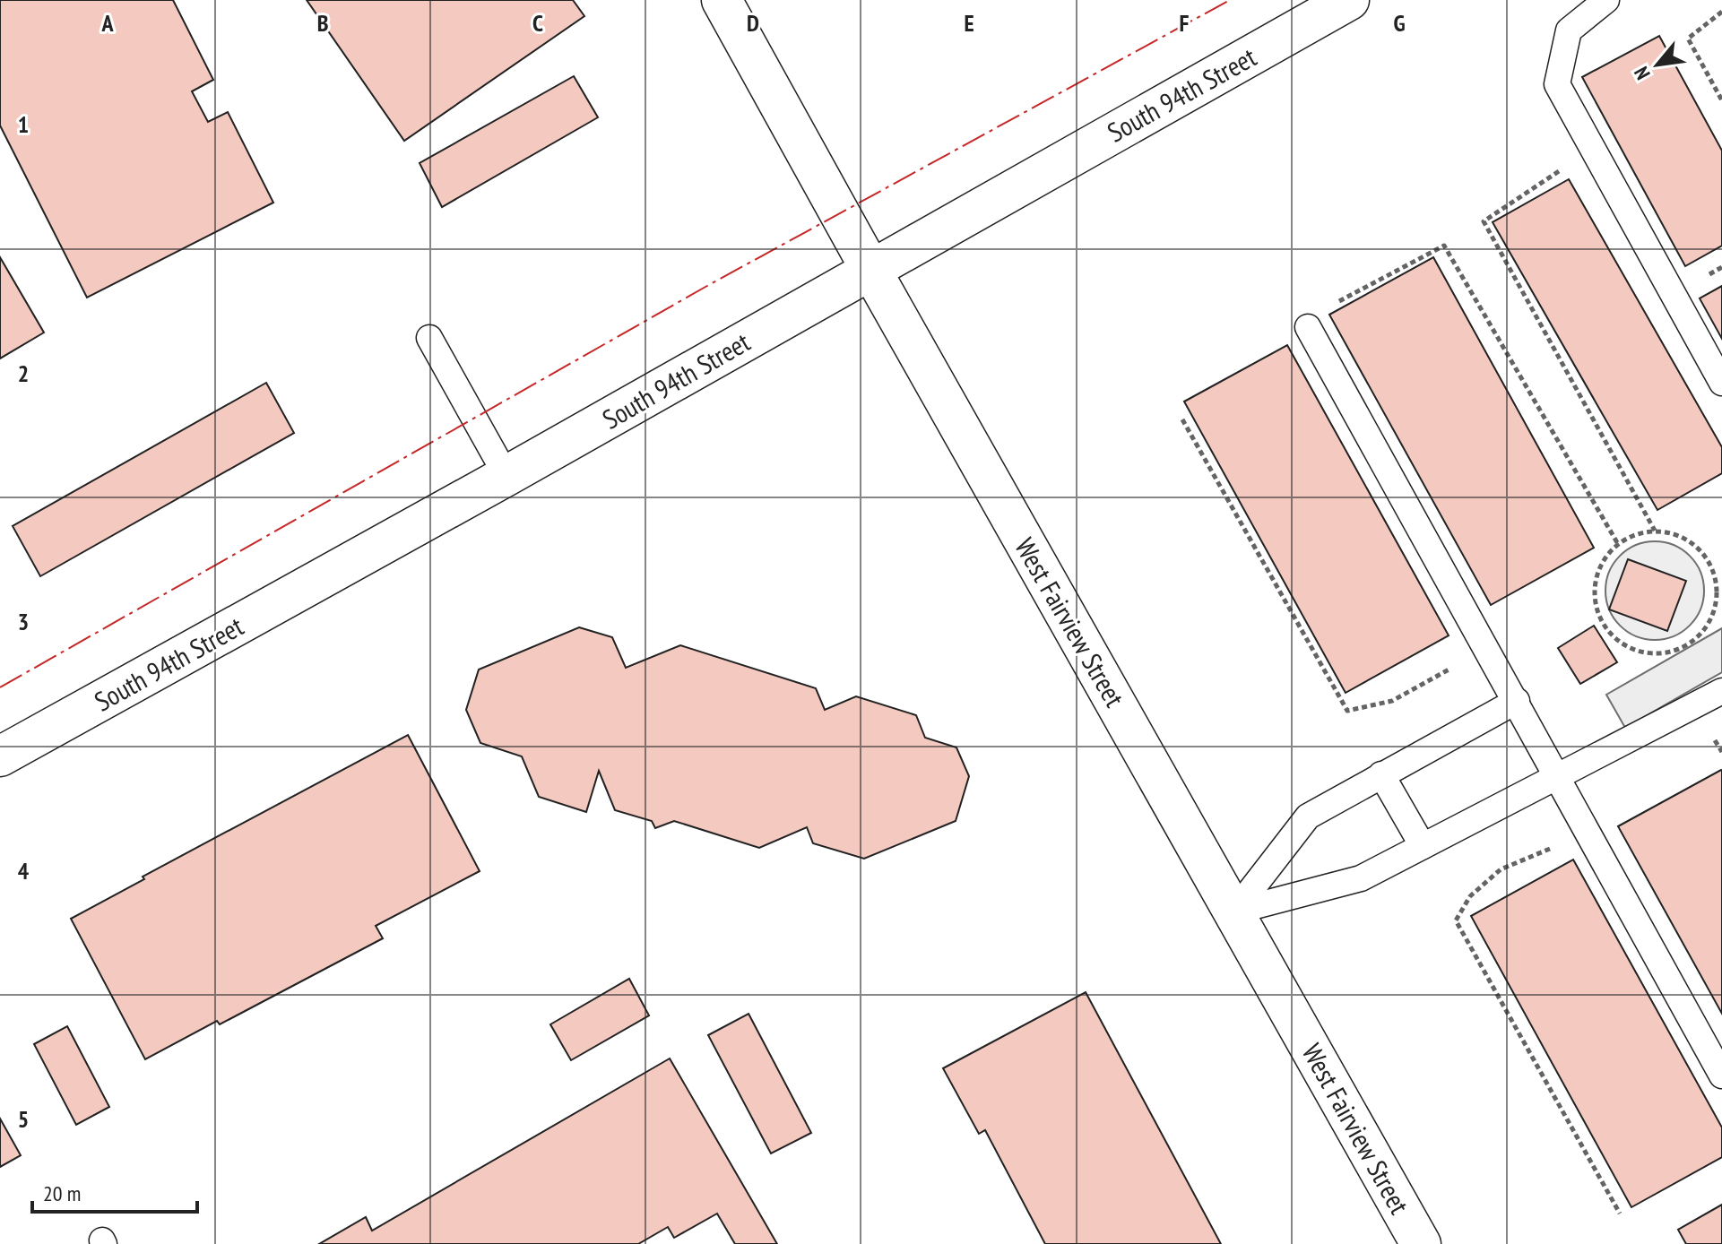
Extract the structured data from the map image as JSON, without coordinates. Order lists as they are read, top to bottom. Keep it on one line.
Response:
{"streets":{"street":["South 94th Street","West Fairview Street"]},"crossings":[["South 94th Street","West Fairview Street"]],"scale_bar":"20 m","north":"bottom left","grid":{"columns":["A","B","C","D","E","F","G"],"rows":["1","2","3","4","5"]}}
